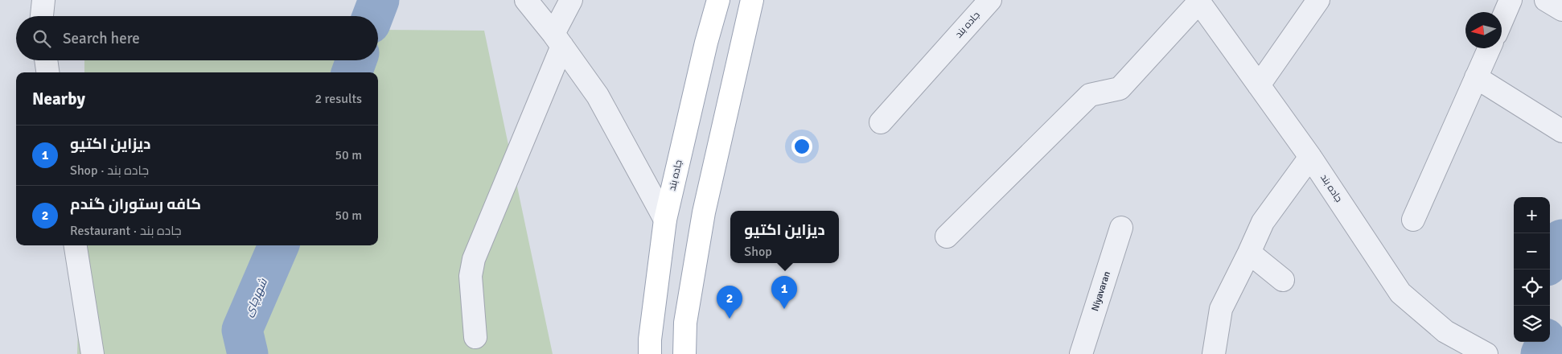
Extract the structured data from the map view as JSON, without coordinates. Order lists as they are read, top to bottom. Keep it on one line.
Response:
{"streets":{"main road":["جاده بند"],"street":["Niyavaran"]},"water":["شهرچای"],"north":"left","page":{"search":"Search here","heading":["Nearby","2 results"],"list":[{"mark":"1","name":"دیزاین اکتیو","note":"Shop · جاده بند","value":"50 m"},{"mark":"2","name":"کافه رستوران گندم","note":"Restaurant · جاده بند","value":"50 m"}],"map_buttons":["+","−"],"popup":["دیزاین اکتیو","Shop"],"pins":["1","2"]}}
